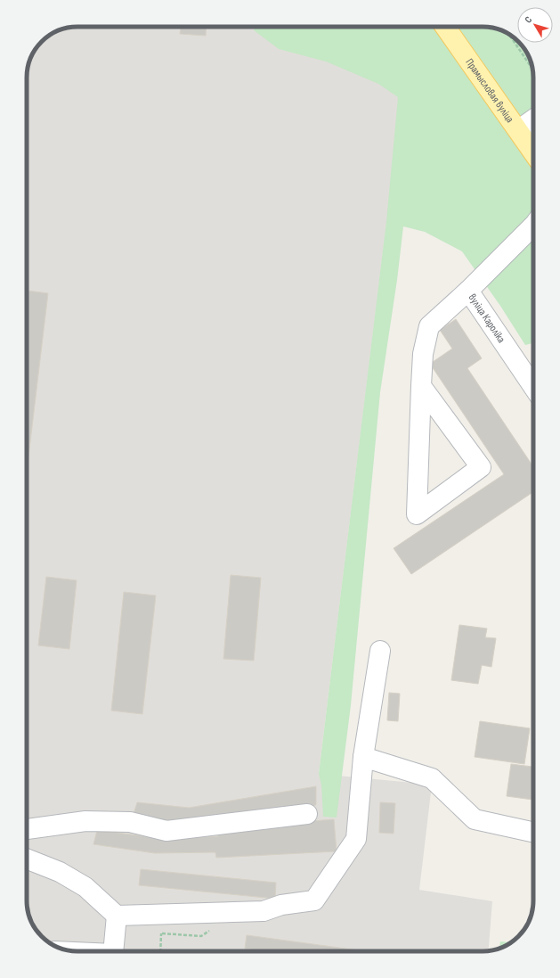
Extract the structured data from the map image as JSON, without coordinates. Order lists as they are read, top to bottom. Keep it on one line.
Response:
{"streets":{"main road":["Прамысловая вуліца"],"lane":["вуліца Кароліка"]},"north":"top left"}
